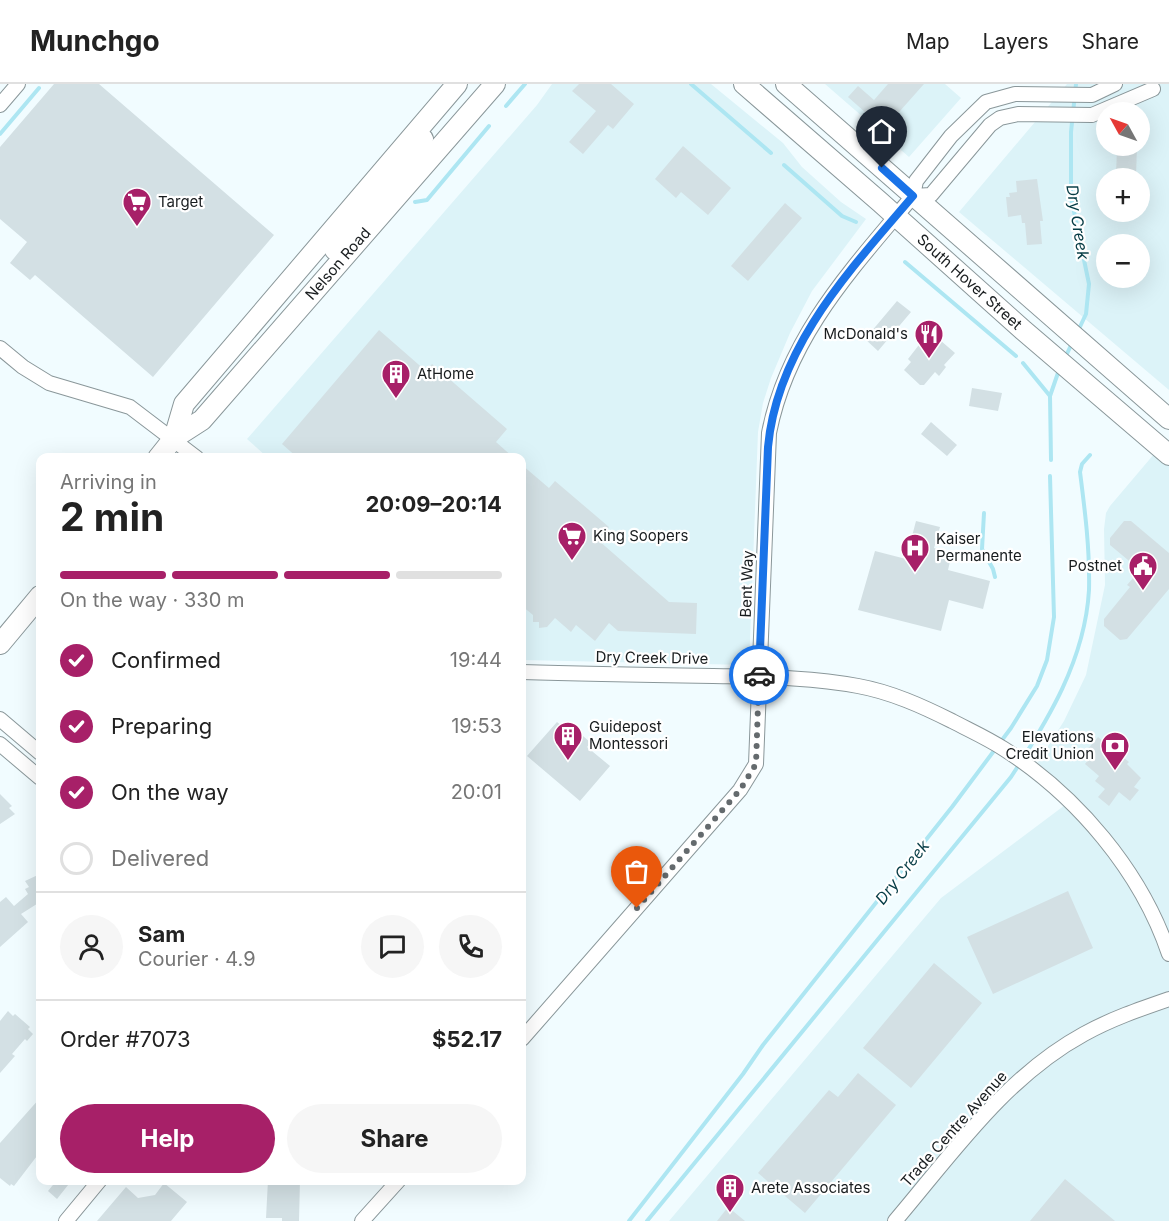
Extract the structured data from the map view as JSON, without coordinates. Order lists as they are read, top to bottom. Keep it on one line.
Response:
{"streets":{"main road":["Nelson Road","South Hover Street"],"street":["Bent Way","Dry Creek Drive","Trade Centre Avenue"]},"crossings":[["South Hover Street","Bent Way"],["Bent Way","Dry Creek Drive"]],"water":["Dry Creek"],"places":{"supermarket":["Target","King Soopers"],"restaurant":["McDonald's"],"building":["AtHome","Guidepost Montessori","Arete Associates"],"hospital":["Kaiser Permanente"],"public building":["Postnet"],"bank":["Elevations Credit Union"]},"north":"top left","page":{"header":"Munchgo","nav":["Map","Layers","Share"],"map_buttons":["+","−"],"heading":["2 min","Arriving in","20:09–20:14"],"panel":["Sam","Courier · 4.9","Order #7073","$52.17"],"bar":"On the way · 330 m","list":[["Confirmed","19:44"],["Preparing","19:53"],["On the way","20:01"],"Delivered"],"buttons":["Help","Share"]}}
